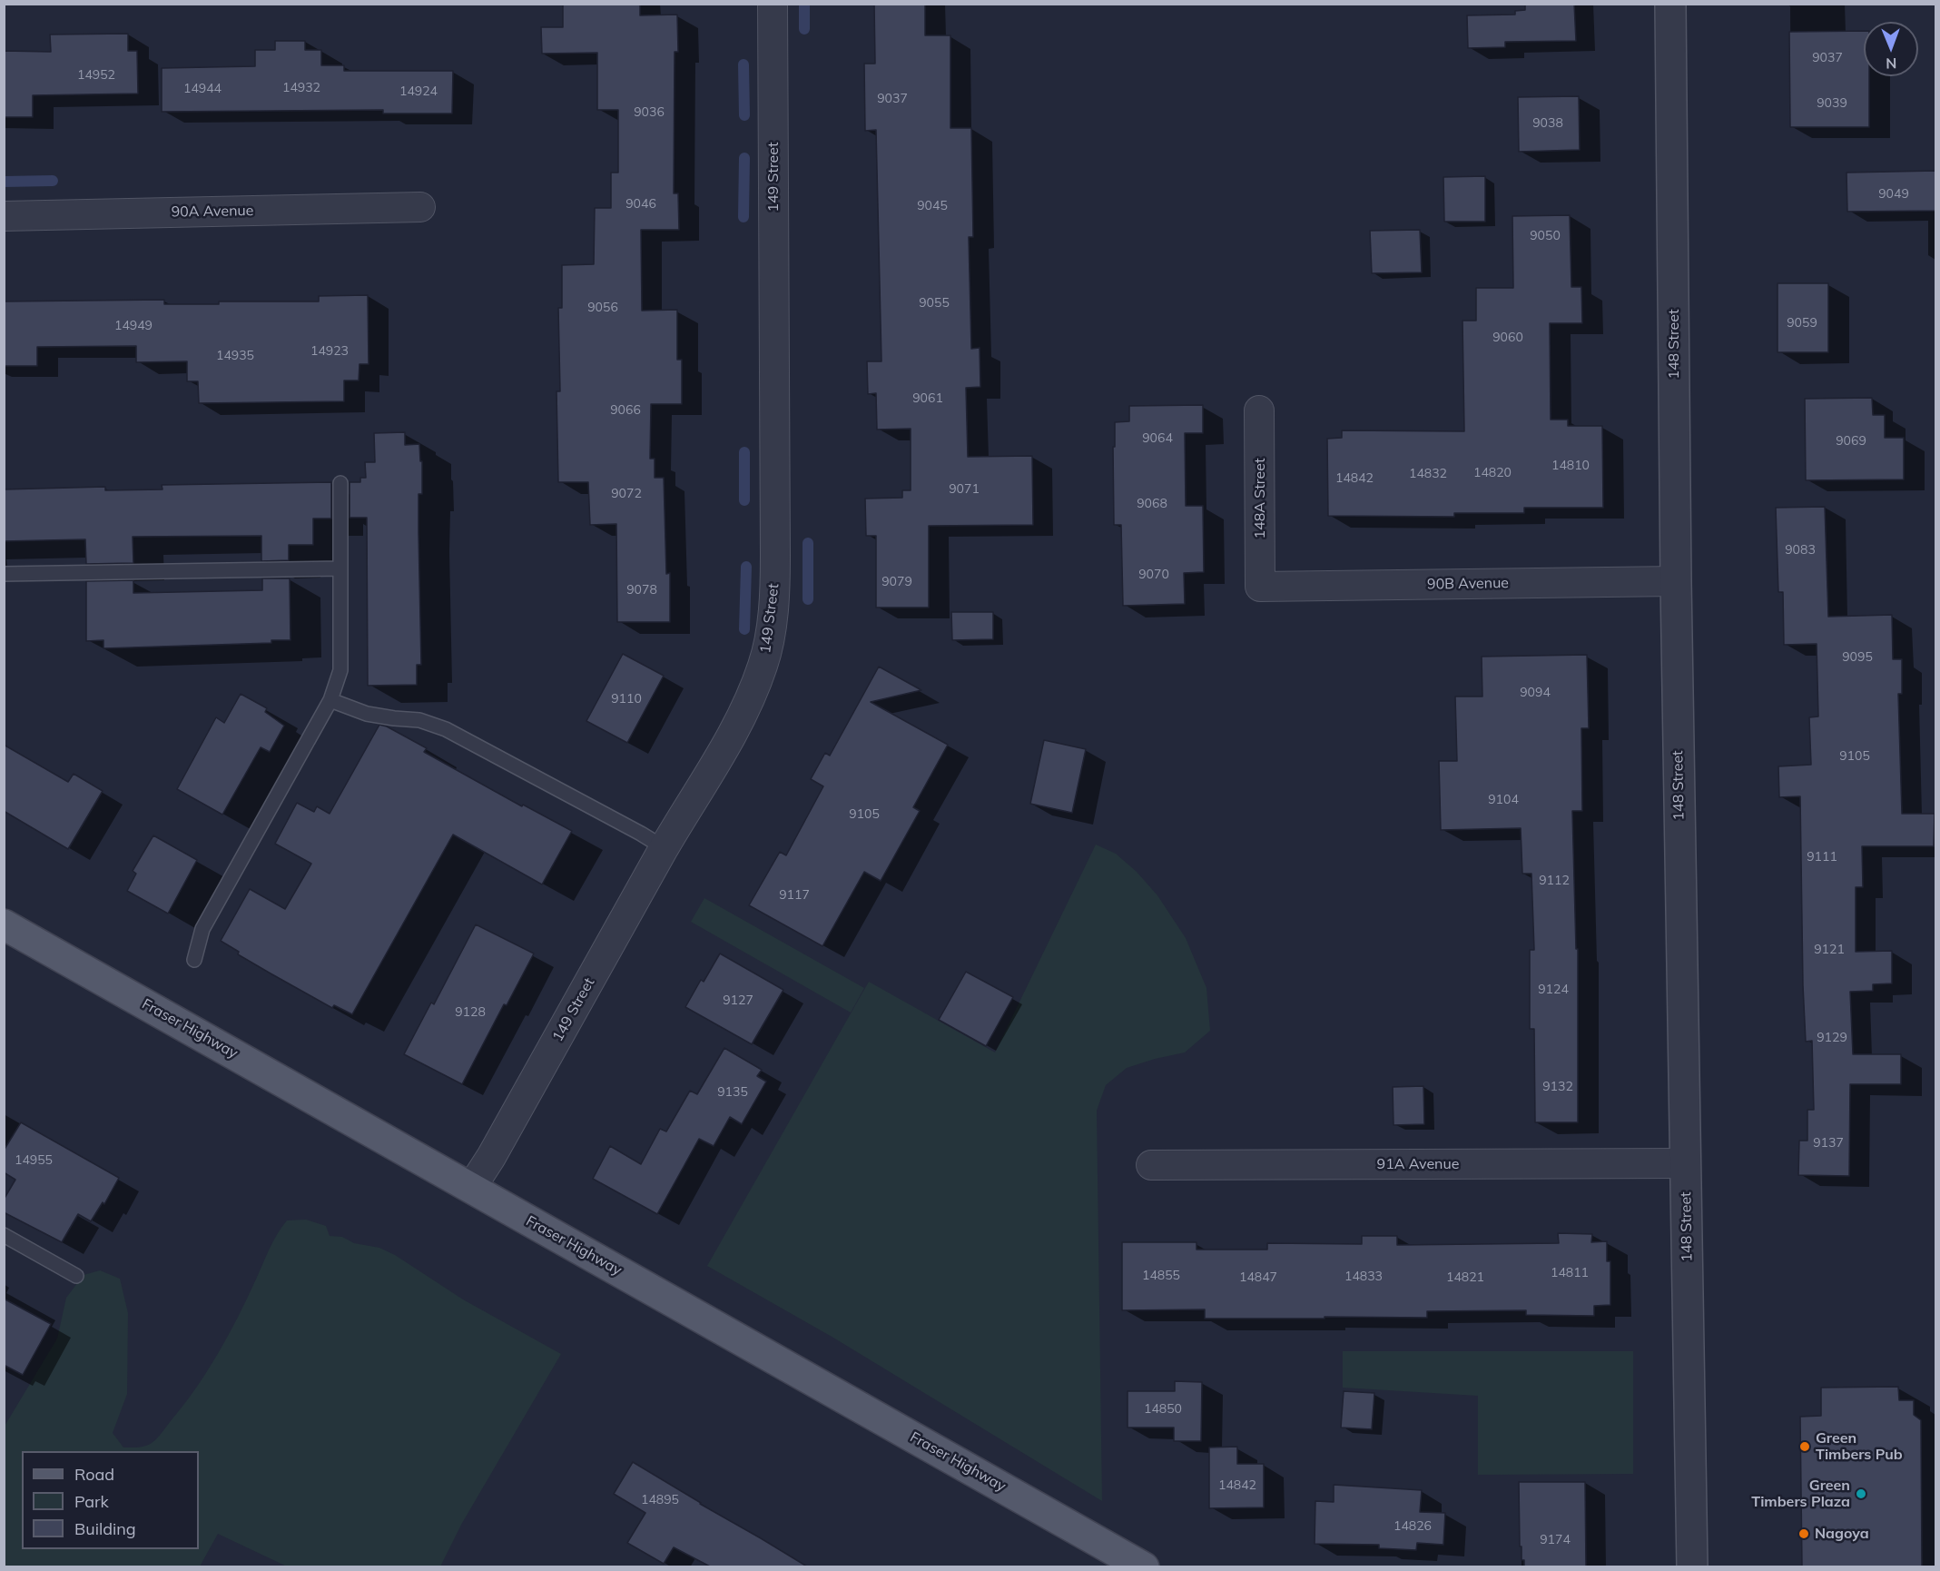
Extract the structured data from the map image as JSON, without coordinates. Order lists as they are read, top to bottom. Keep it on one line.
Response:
{"streets":{"main road":["Fraser Highway"],"street":["149 Street","90A Avenue","148 Street","148A Street","90B Avenue","91A Avenue"]},"crossings":[["149 Street","Fraser Highway"],["148 Street","90B Avenue"],["148 Street","91A Avenue"],["148A Street","90B Avenue"]],"places":["Green Timbers Pub","Green Timbers Plaza","Nagoya"],"house_numbers":["9037","14952","14932","14944","14924","9037","9039","9036","9038","9049","9046","9045","9050","9055","9056","9059","14949","9060","14923","14935","9061","9066","9064","9069","14810","14820","14832","14842","9071","9072","9068","9083","9070","9079","9078","9095","9094","9110","9105","9104","9105","9111","9112","9117","9121","9124","9127","9128","9129","9132","9135","9137","14955","14811","14855","14833","14847","14821","14850","14842","14895","14826","9174"],"legend":["Road","Park","Building"],"north":"bottom"}
